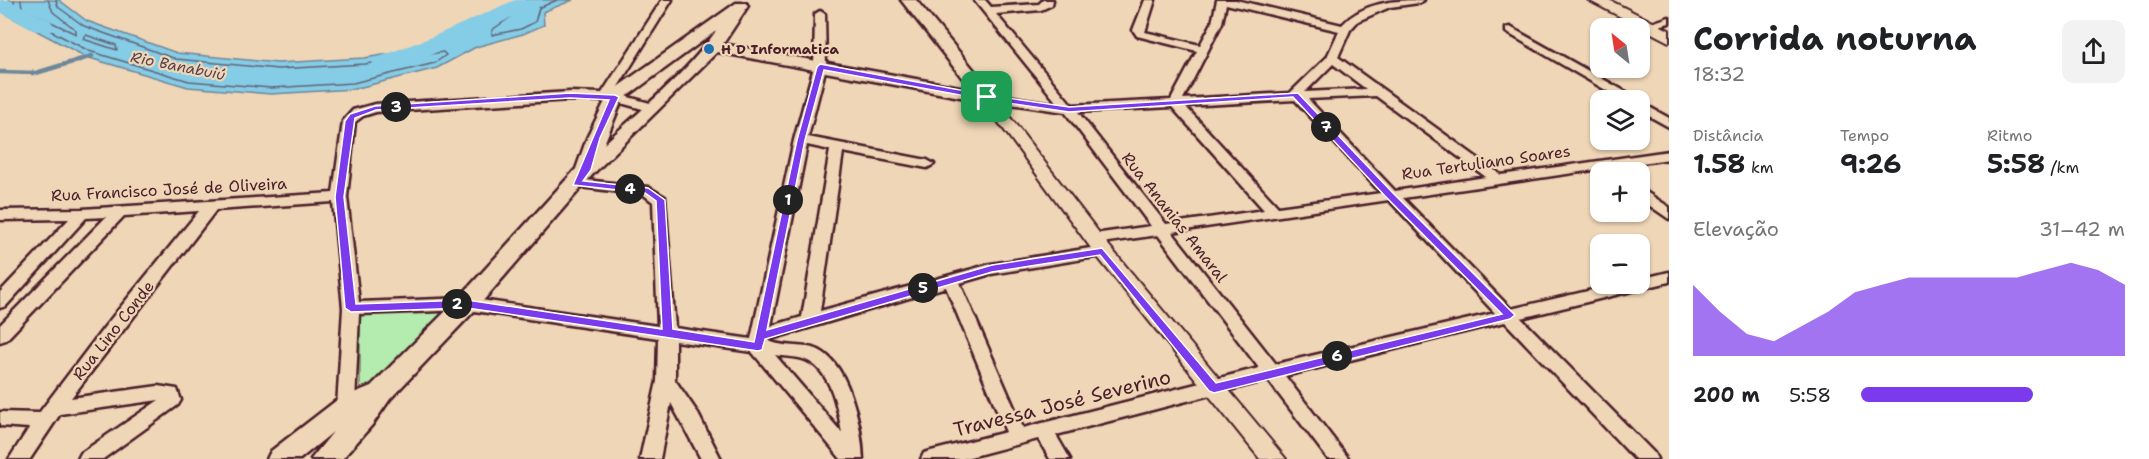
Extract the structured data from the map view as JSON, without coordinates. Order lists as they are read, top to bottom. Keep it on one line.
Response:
{"streets":{"street":["Rua Tertuliano Soares","Rua Francisco José de Oliveira","Rua Ananias Amaral","Rua Lino Conde","Travessa José Severino"]},"crossings":[["Rua Tertuliano Soares","Rua Ananias Amaral"],["Rua Francisco José de Oliveira","Rua Lino Conde"],["Rua Ananias Amaral","Travessa José Severino"]],"water":["Rio Banabuiú"],"places":["H D Informatica"],"north":"top left","page":{"heading":["Corrida noturna","18:32"],"map_buttons":["+","−"],"pins":["3","7","4","1","5","2","6"],"stats":[["Distância","1.58 km"],["Tempo","9:26"],["Ritmo","5:58 /km"]],"chart":["Elevação","31–42 m"],"list":[{"name":"200 m","note":"5:58"}]}}
